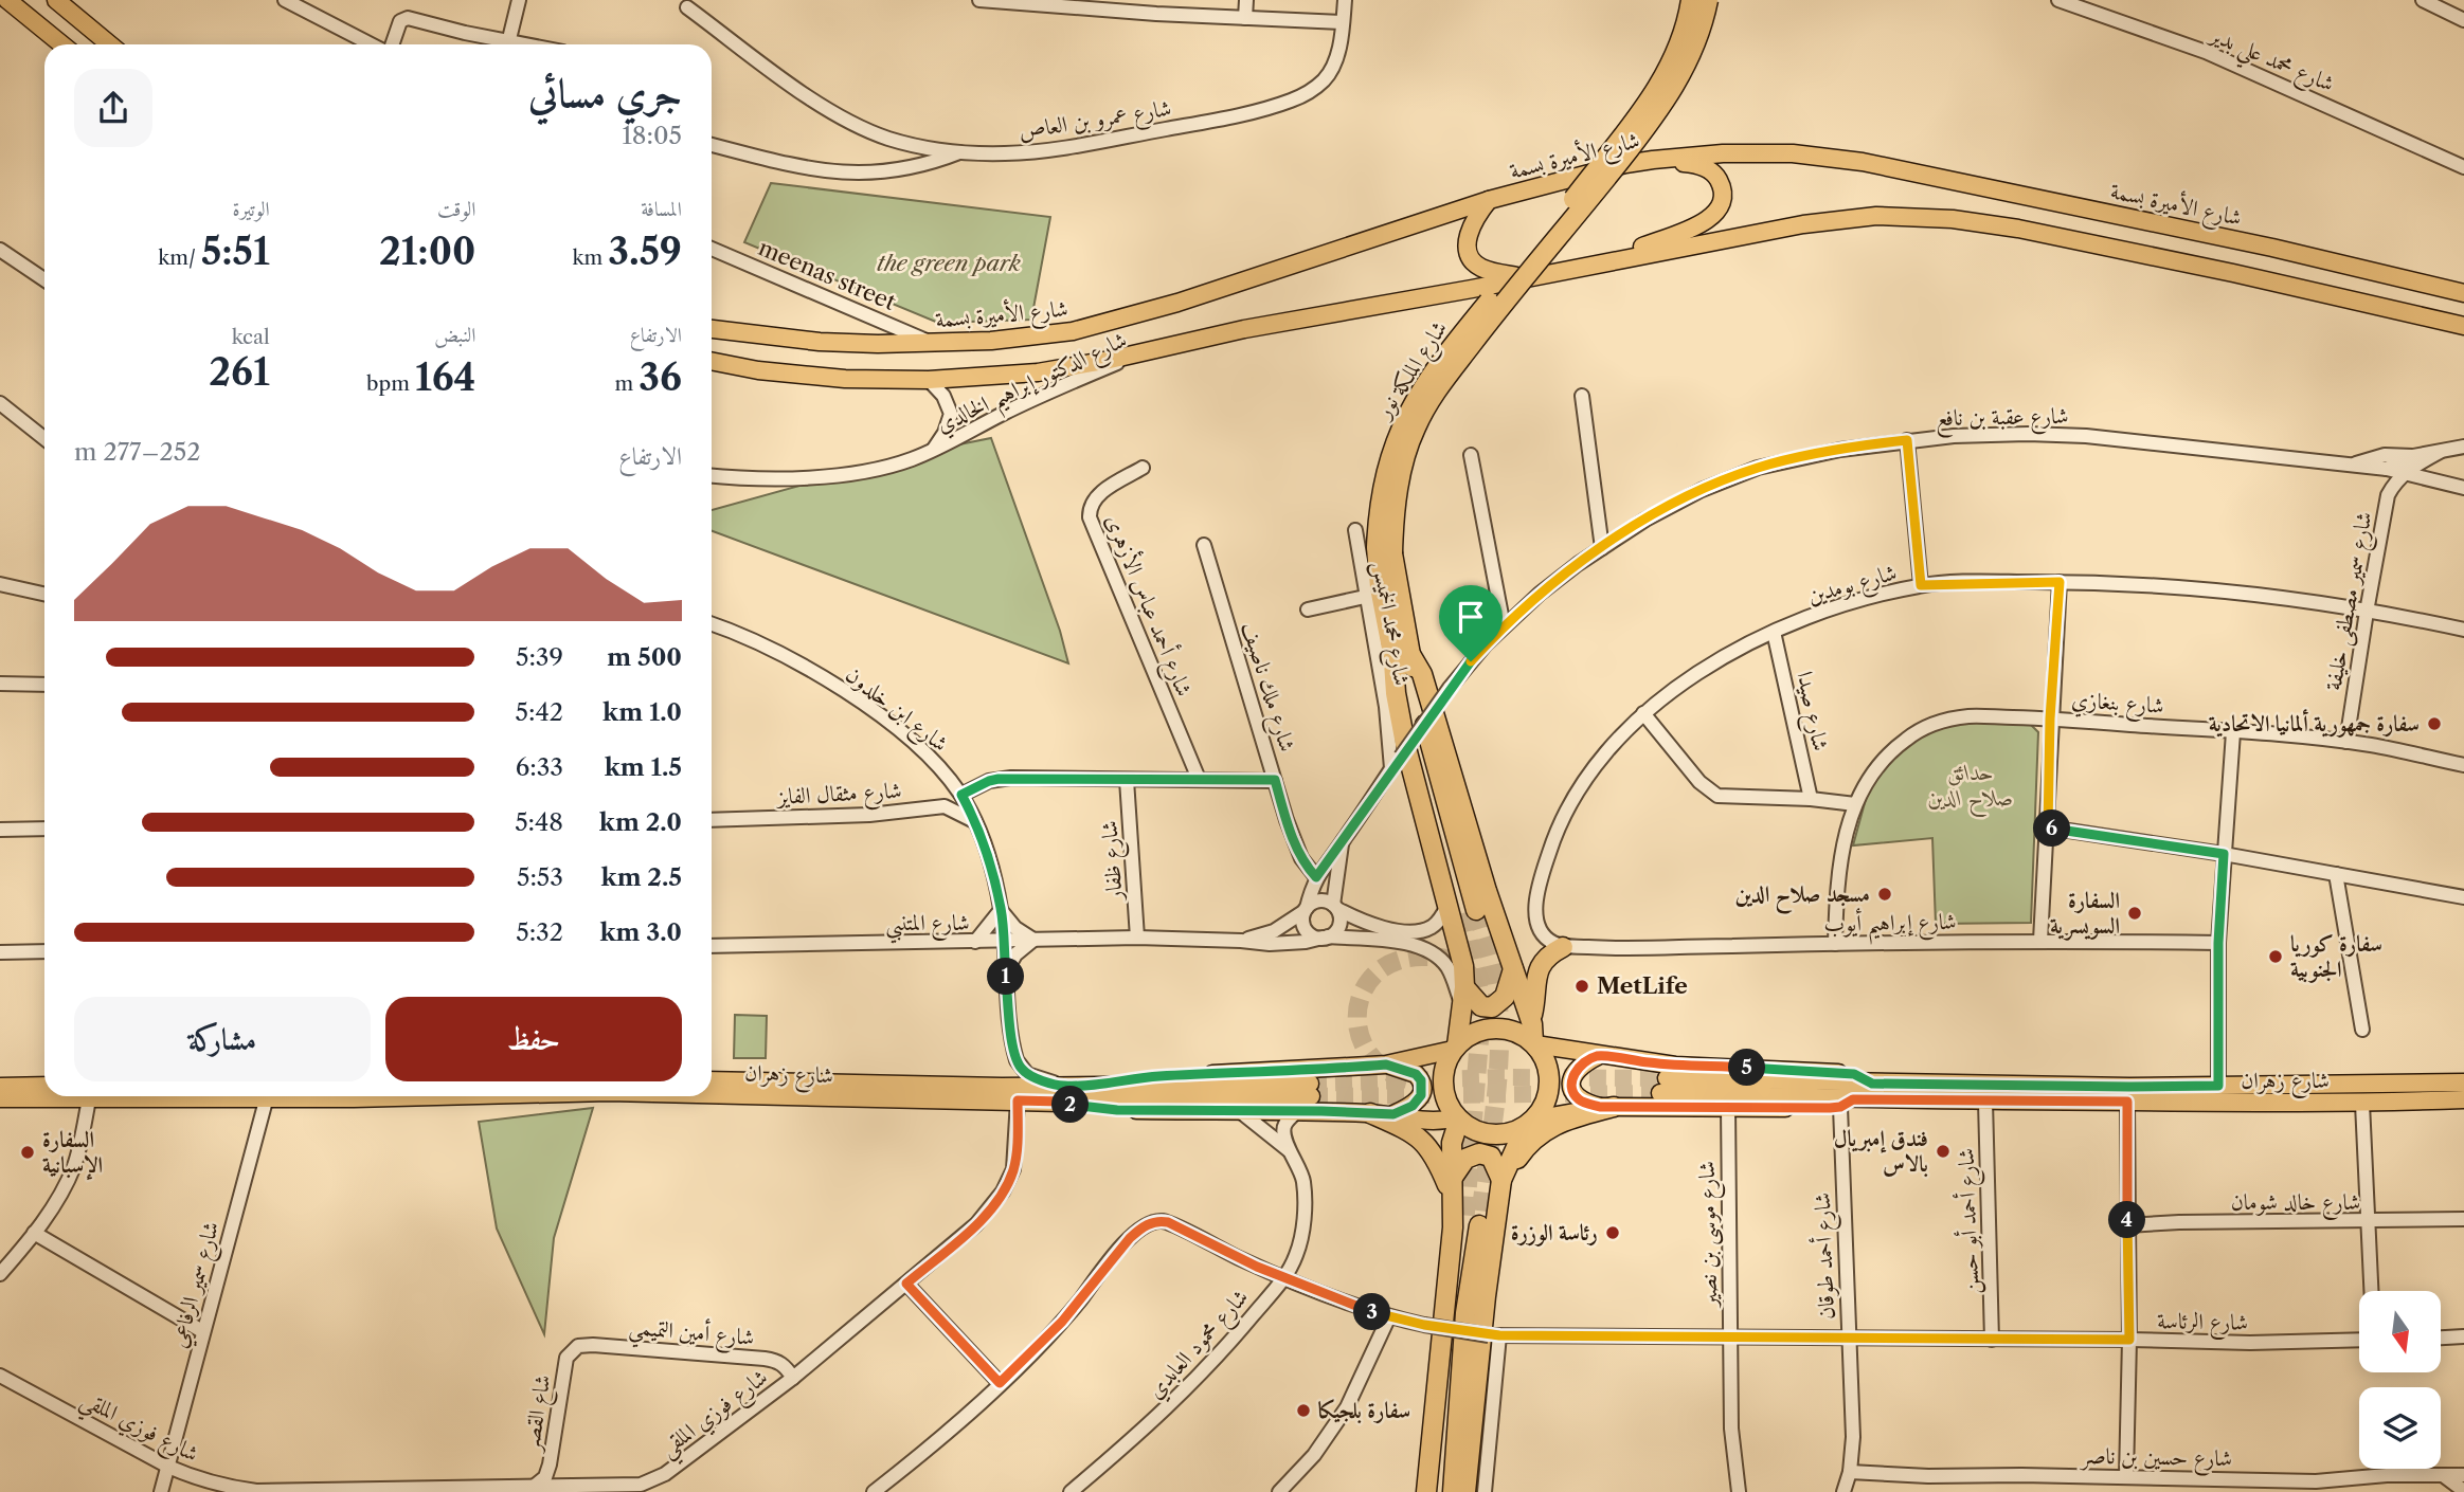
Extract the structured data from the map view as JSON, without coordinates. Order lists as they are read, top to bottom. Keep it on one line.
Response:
{"streets":{"highway":["شارع الملكة نور"],"main road":["شارع الأميرة بسمة","شارع زهران"],"street":["شارع محمد علي بدير","شارع عمرو بن العاص","meenas street","شارع الدكتور إبراهيم الخالدي","شارع عقبة بن نافع","شارع بومدين","شارع سمير مصطفى خليفة","شارع أحمد عباس الأزهرى","شارع محمد الخميس","شارع ملك ناصيف","شارع بنغازي","شارع ابن خلدون","شارع صيدا","شارع مثقال الفايز","شارع ظفار","شارع المتنبي","شارع إبراهيم أيوب","شارع خالد شومان","شارع أحمد أبو حسن","شارع موسى بن نصير","شارع أحمد طوقان","شارع سمير الرفاعي","شارع الرئاسة","شارع أمين التميمي","شارع محمود العابدي","شاع القصر","شارع فوزي الملقي","شارع حسين بن ناصر"]},"crossings":[["شارع الأميرة بسمة","meenas street"],["شارع عقبة بن نافع","شارع سمير مصطفى خليفة"],["شارع عقبة بن نافع","شارع محمد الخميس"],["شارع عقبة بن نافع","شارع ملك ناصيف"],["شارع عقبة بن نافع","شارع المتنبي"],["شارع بومدين","شارع سمير مصطفى خليفة"],["شارع بومدين","شارع صيدا"],["شارع بومدين","شارع إبراهيم أيوب"],["شارع سمير مصطفى خليفة","شارع بنغازي"],["شارع بنغازي","شارع إبراهيم أيوب"],["شارع ابن خلدون","شارع مثقال الفايز"],["شارع ابن خلدون","شارع المتنبي"],["شارع ابن خلدون","شارع زهران"],["شارع ظفار","شارع المتنبي"],["شارع زهران","شارع أحمد أبو حسن"],["شارع زهران","شارع أحمد طوقان"],["شارع زهران","شارع فوزي الملقي"],["شارع أحمد أبو حسن","شارع الرئاسة"],["شارع موسى بن نصير","شارع الرئاسة"],["شارع أحمد طوقان","شارع الرئاسة"],["شارع أحمد طوقان","شارع حسين بن ناصر"],["شارع سمير الرفاعي","شارع فوزي الملقي"],["شارع الرئاسة","شارع محمود العابدي"],["شارع أمين التميمي","شاع القصر"],["شارع أمين التميمي","شارع فوزي الملقي"],["شاع القصر","شارع فوزي الملقي"]],"parks":["the green park","حدائق صلاح الدين"],"places":["سفارة جمهورية ألمانيا الاتحادية","مسجد صلاح الدين","السفارة السويسرية","سفارة كوريا الجنوبية","MetLife","فندق إمبريال بالاس","السفارة الإسبانية","رئاسة الوزرة","سفارة بلجيكا"],"north":"bottom","page":{"heading":["جري مسائي","18:05"],"stats":[["المسافة","3.59 km"],["الوقت","21:00"],["الوتيرة","5:51 /km"],["الارتفاع","36 m"],["النبض","164 bpm"],["kcal","261"]],"chart":["الارتفاع","252–277 m"],"list":[{"name":"500 m","note":"5:39"},{"name":"1.0 km","note":"5:42"},{"name":"1.5 km","note":"6:33"},{"name":"2.0 km","note":"5:48"},{"name":"2.5 km","note":"5:53"},{"name":"3.0 km","note":"5:32"}],"pins":["6","1","5","2","4","3"],"buttons":["حفظ","مشاركة"]}}
